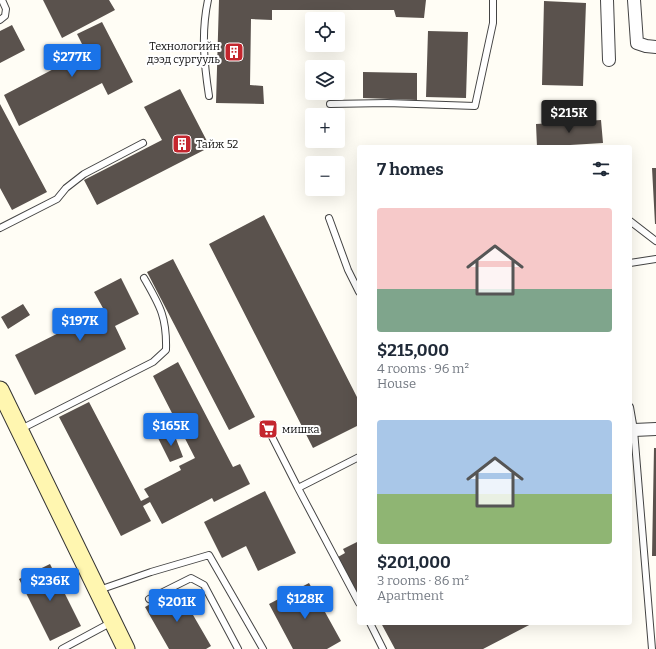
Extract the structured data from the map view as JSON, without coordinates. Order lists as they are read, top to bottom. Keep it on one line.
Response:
{"places":{"building":["Технологийн дээд сургууль","Тайж 52"],"supermarket":["мишка"]},"page":{"map_buttons":["+","−"],"price":["$277K","$215K","$197K","$165K","$236K","$128K","$201K"],"heading":"7 homes","list":[{"name":"$215,000","note":"4 rooms · 96 m² · House"},{"name":"$201,000","note":"3 rooms · 86 m² · Apartment"}]}}
